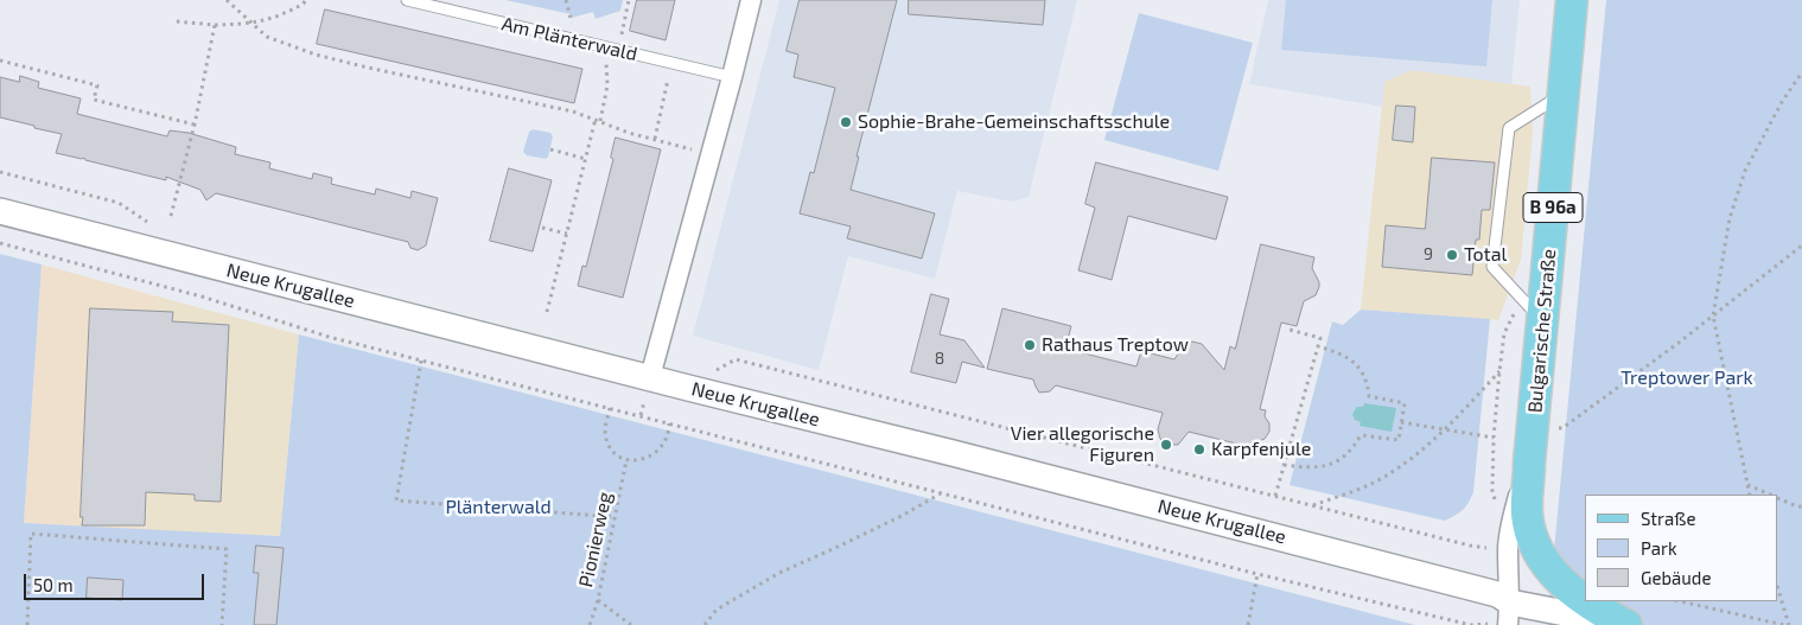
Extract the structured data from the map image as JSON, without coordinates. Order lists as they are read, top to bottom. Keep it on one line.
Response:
{"streets":{"main road":["B 96a","Bulgarische Straße"],"street":["Neue Krugallee"],"lane":["Am Plänterwald"],"path":["Pionierweg"]},"crossings":[["B 96a","Neue Krugallee"],["B 96a","Bulgarische Straße"],["Neue Krugallee","Bulgarische Straße"]],"parks":["Treptower Park","Plänterwald"],"places":["Sophie-Brahe-Gemeinschaftsschule","Total","Rathaus Treptow","Vier allegorische Figuren","Karpfenjule"],"house_numbers":["9","8"],"legend":["Straße","Park","Gebäude"],"scale_bar":"50 m"}
